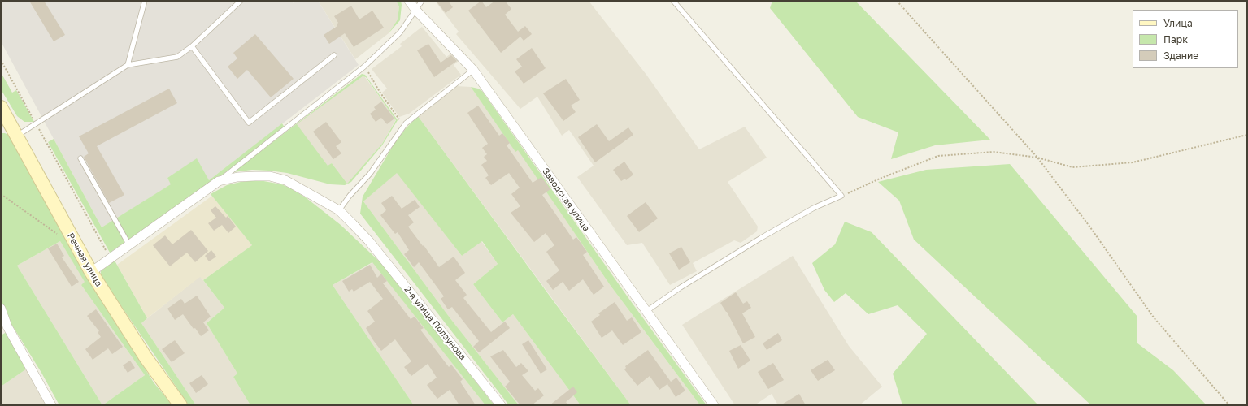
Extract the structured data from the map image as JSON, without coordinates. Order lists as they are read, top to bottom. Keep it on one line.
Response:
{"streets":{"street":["Заводская улица","Речная улица","2-я улица Ползунова"]},"legend":["Улица","Парк","Здание"]}
